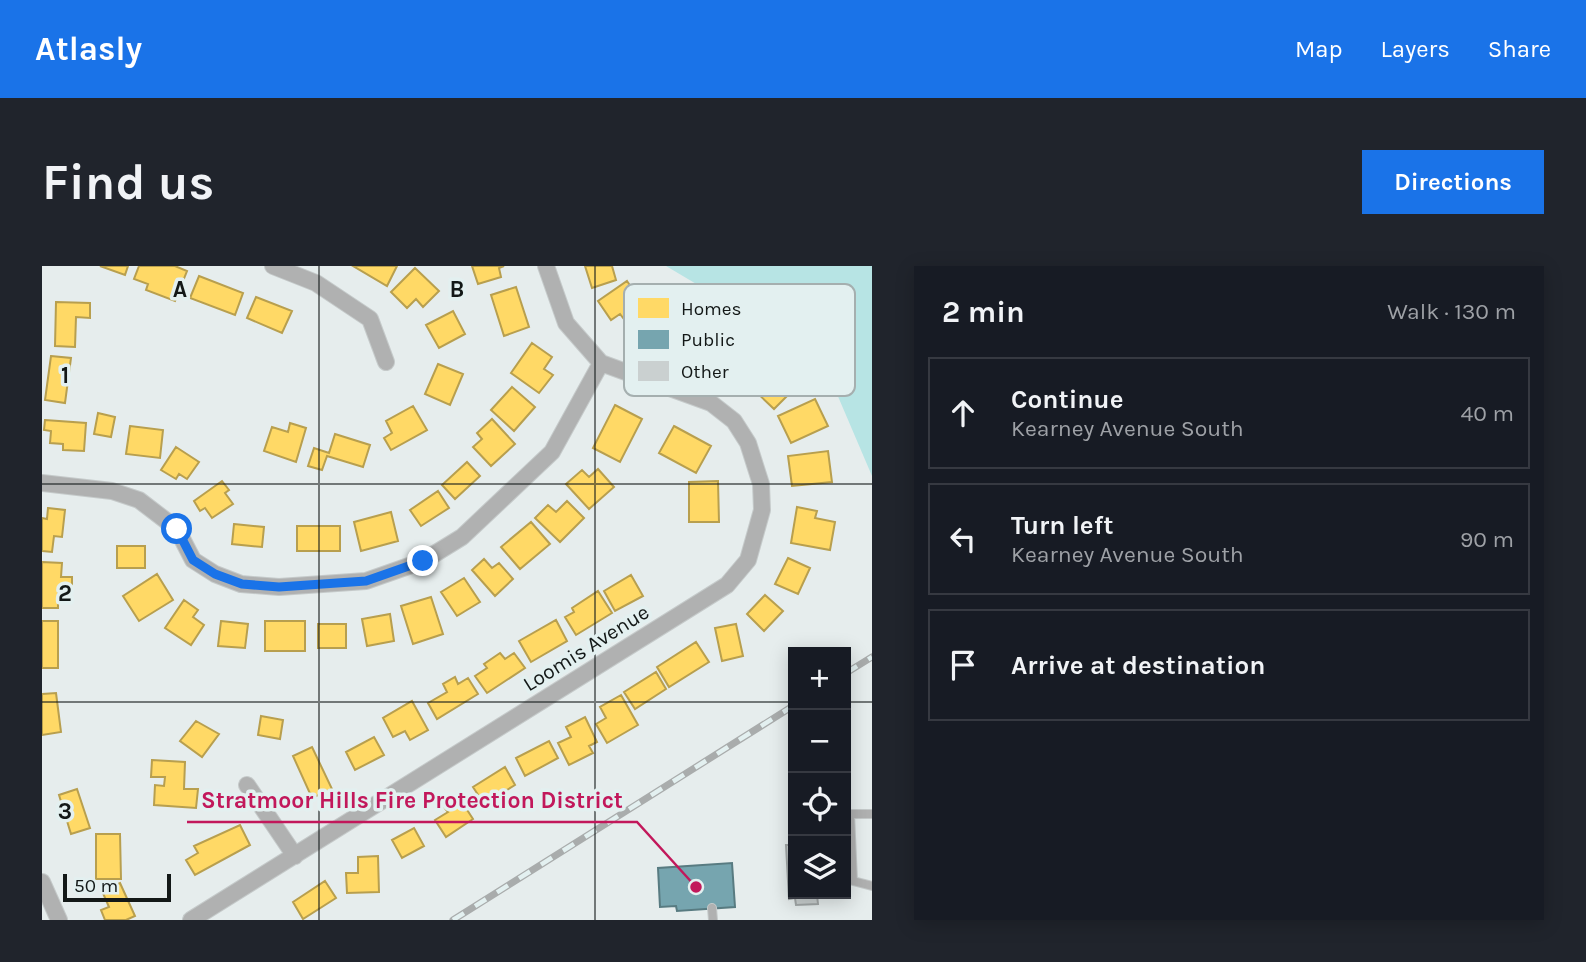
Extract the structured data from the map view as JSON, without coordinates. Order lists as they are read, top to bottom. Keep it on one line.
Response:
{"streets":{"street":["Loomis Avenue"]},"places":["Stratmoor Hills Fire Protection District"],"legend":["Homes","Public","Other"],"scale_bar":"50 m","page":{"header":"Atlasly","nav":["Map","Layers","Share"],"buttons":"Directions","title":"Find us","heading":["2 min","Walk · 130 m"],"list":[["Continue","Kearney Avenue South","40 m"],["Turn left","Kearney Avenue South","90 m"],"Arrive at destination"],"map_buttons":["+","−"],"scale":"50 m"},"grid":{"columns":["A","B"],"rows":["1","2","3"]}}
